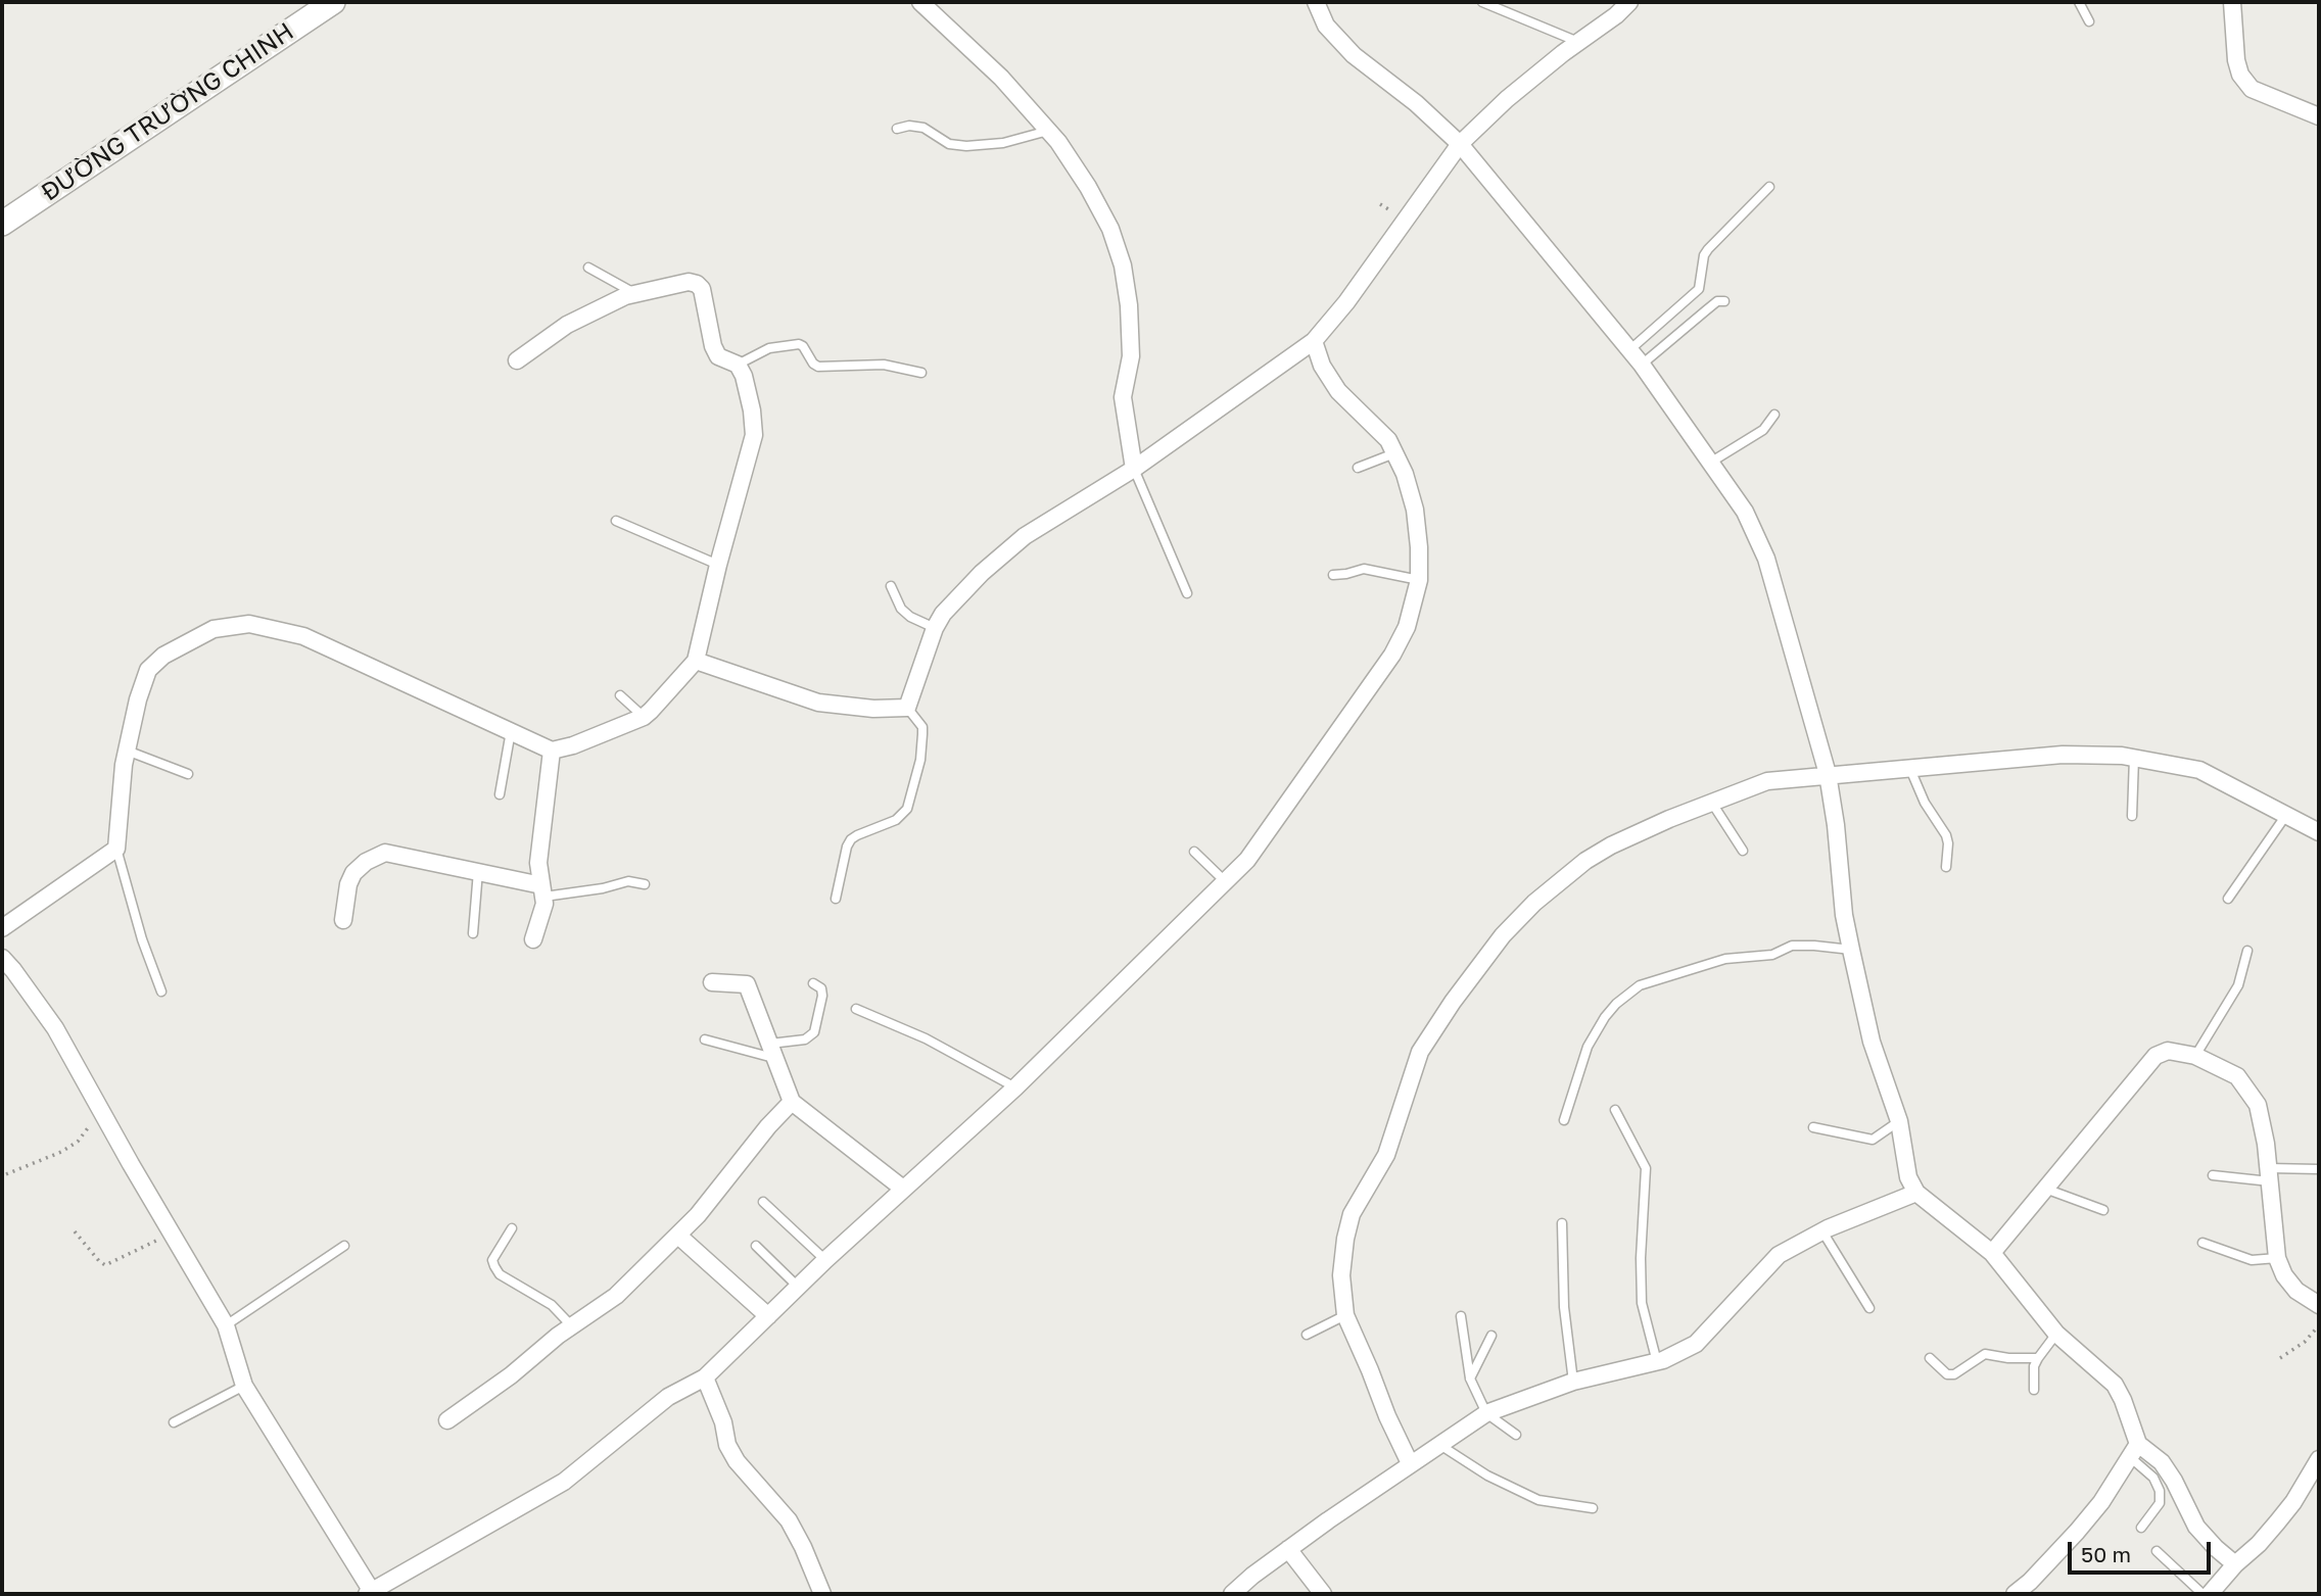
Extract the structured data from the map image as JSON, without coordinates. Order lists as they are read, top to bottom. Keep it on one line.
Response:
{"streets":{"main road":["ĐƯỜNG TRƯỜNG CHINH"]},"scale_bar":"50 m"}
